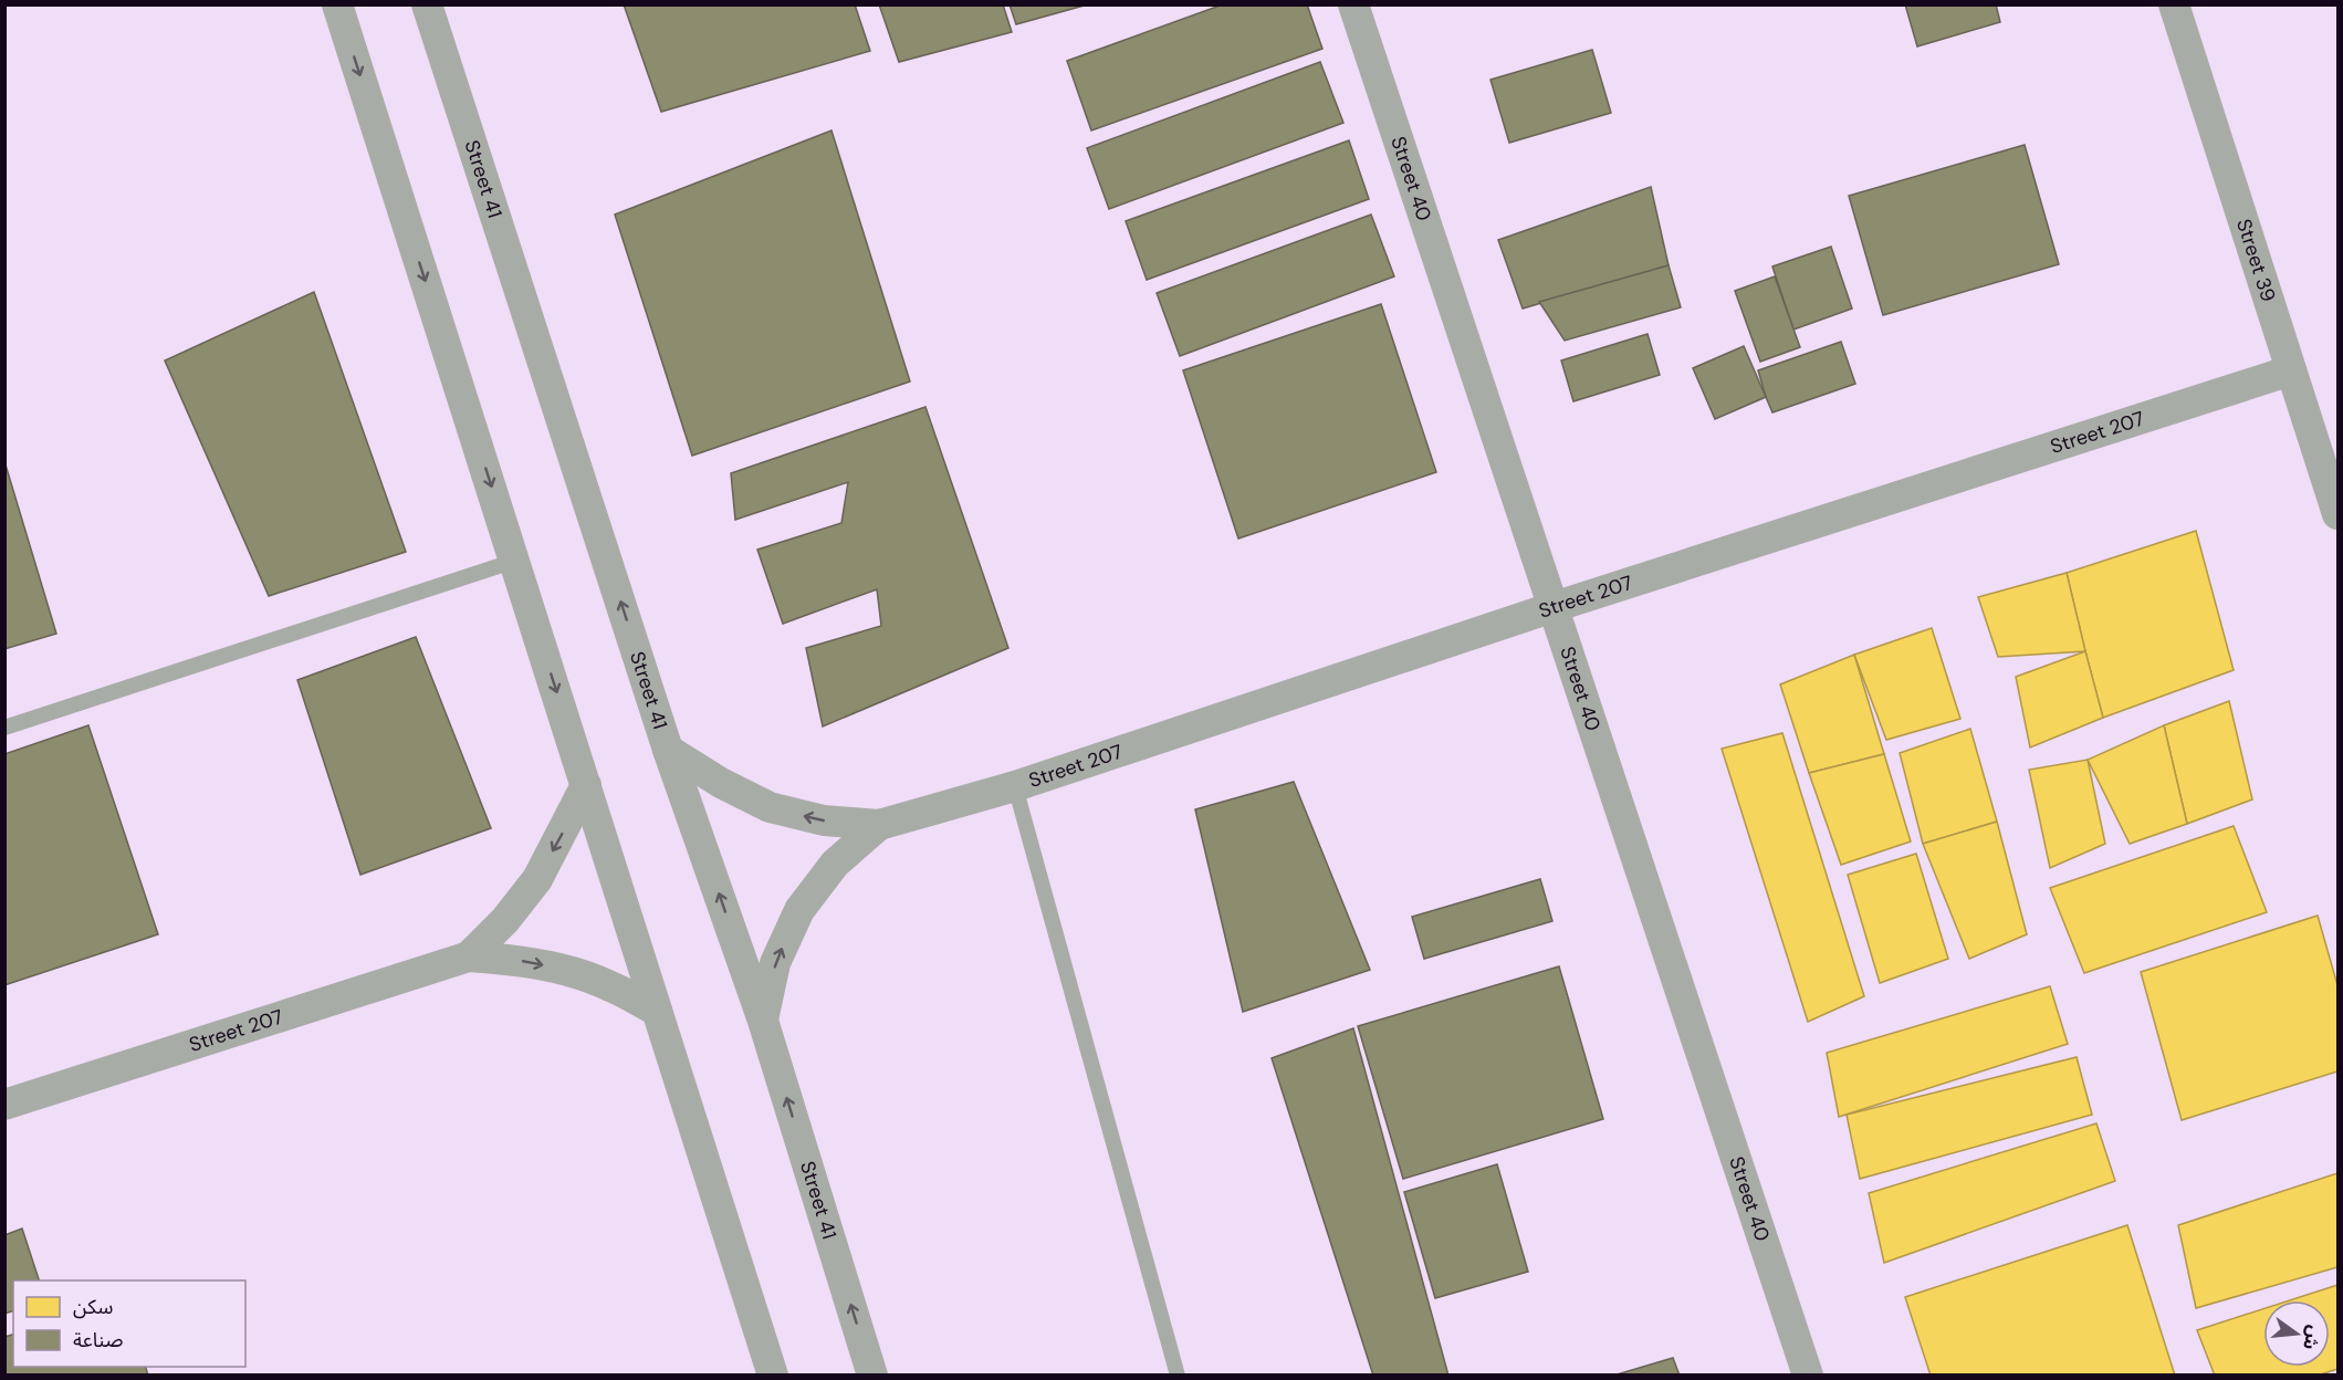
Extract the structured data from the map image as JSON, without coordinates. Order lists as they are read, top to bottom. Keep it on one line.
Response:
{"streets":{"street":["Street 41","Street 40","Street 39","Street 207"]},"crossings":[["Street 41","Street 207"],["Street 40","Street 207"],["Street 39","Street 207"]],"legend":["سكن","صناعة"],"north":"right"}
